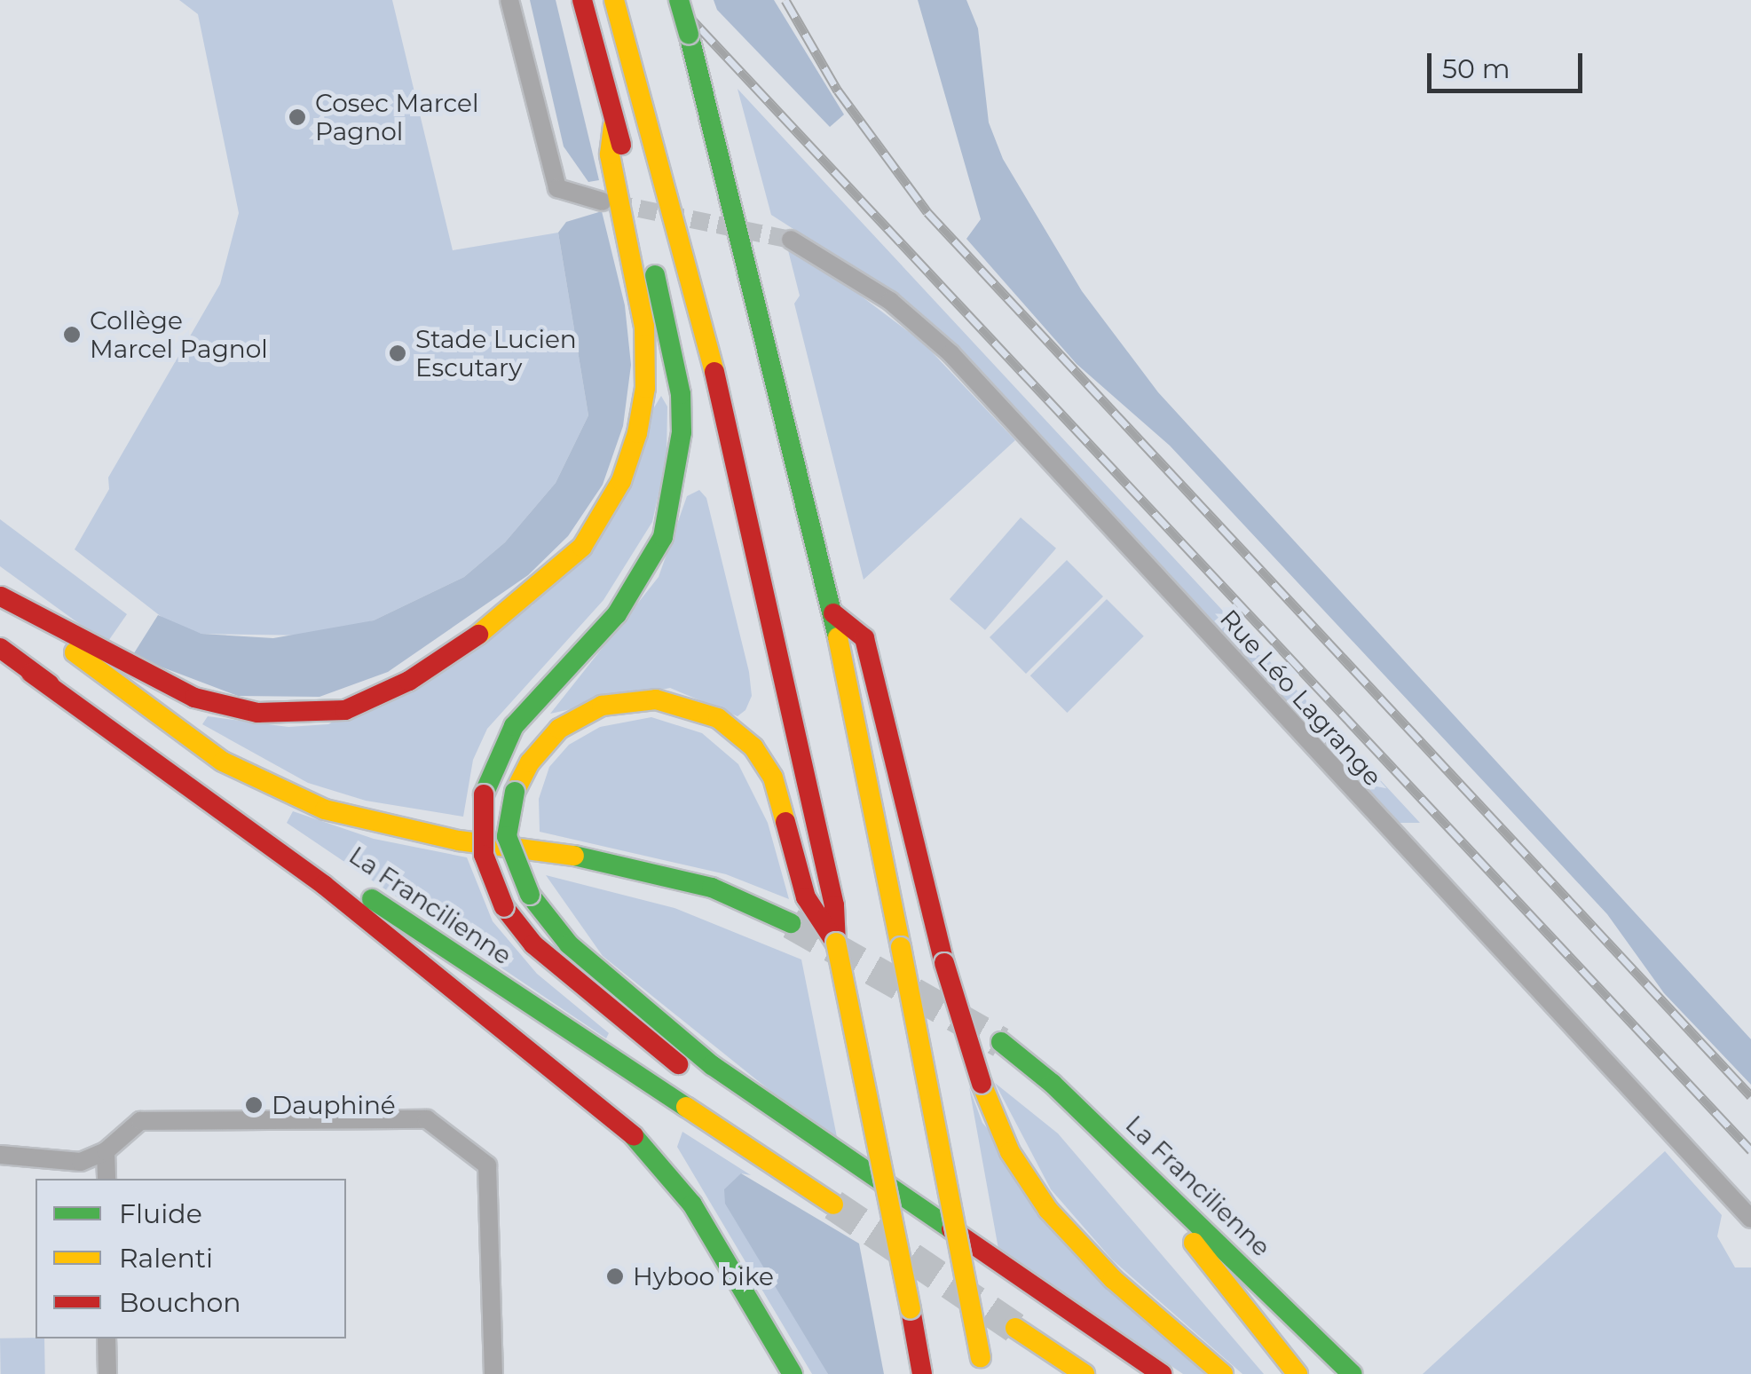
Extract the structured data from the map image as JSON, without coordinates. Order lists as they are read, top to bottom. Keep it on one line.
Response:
{"streets":{"highway":["La Francilienne"],"street":["Rue Léo Lagrange"]},"places":["Cosec Marcel Pagnol","Collège Marcel Pagnol","Stade Lucien Escutary","Dauphiné","Hyboo bike"],"legend":["Fluide","Ralenti","Bouchon"],"scale_bar":"50 m"}
